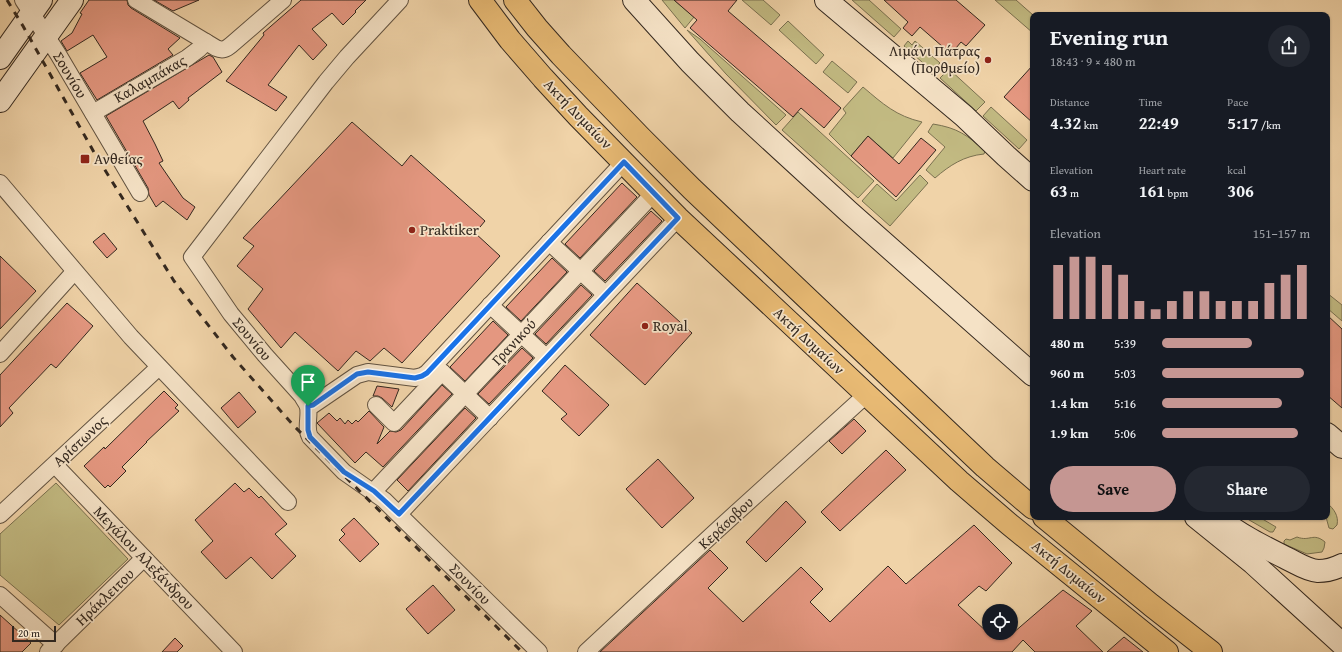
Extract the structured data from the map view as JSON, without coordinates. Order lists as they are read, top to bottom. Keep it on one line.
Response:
{"streets":{"main road":["Ακτή Δυμαίων"],"street":["Σουνίου","Καλαμπάκας","Γρανικού","Αρίστωνος","Κεράσοβου","Μεγάλου Αλεξάνδρου","Ηράκλειτου"]},"crossings":[["Σουνίου","Καλαμπάκας"],["Σουνίου","Γρανικού"],["Ακτή Δυμαίων","Γρανικού"],["Ακτή Δυμαίων","Κεράσοβου"],["Αρίστωνος","Μεγάλου Αλεξάνδρου"],["Μεγάλου Αλεξάνδρου","Ηράκλειτου"]],"places":{"other":["Λιμάνι Πάτρας (Πορθμείο)","Praktiker","Royal"],"transit":["Ανθείας"]},"scale_bar":"20 m","page":{"heading":["Evening run","18:43 · 9 × 480 m"],"stats":[["Distance","4.32 km"],["Time","22:49"],["Pace","5:17 /km"],["Elevation","63 m"],["Heart rate","161 bpm"],["kcal","306"]],"chart":["Elevation","151–157 m"],"list":[{"name":"480 m","note":"5:39"},{"name":"960 m","note":"5:03"},{"name":"1.4 km","note":"5:16"},{"name":"1.9 km","note":"5:06"}],"buttons":["Save","Share"],"scale":"20 m"}}
